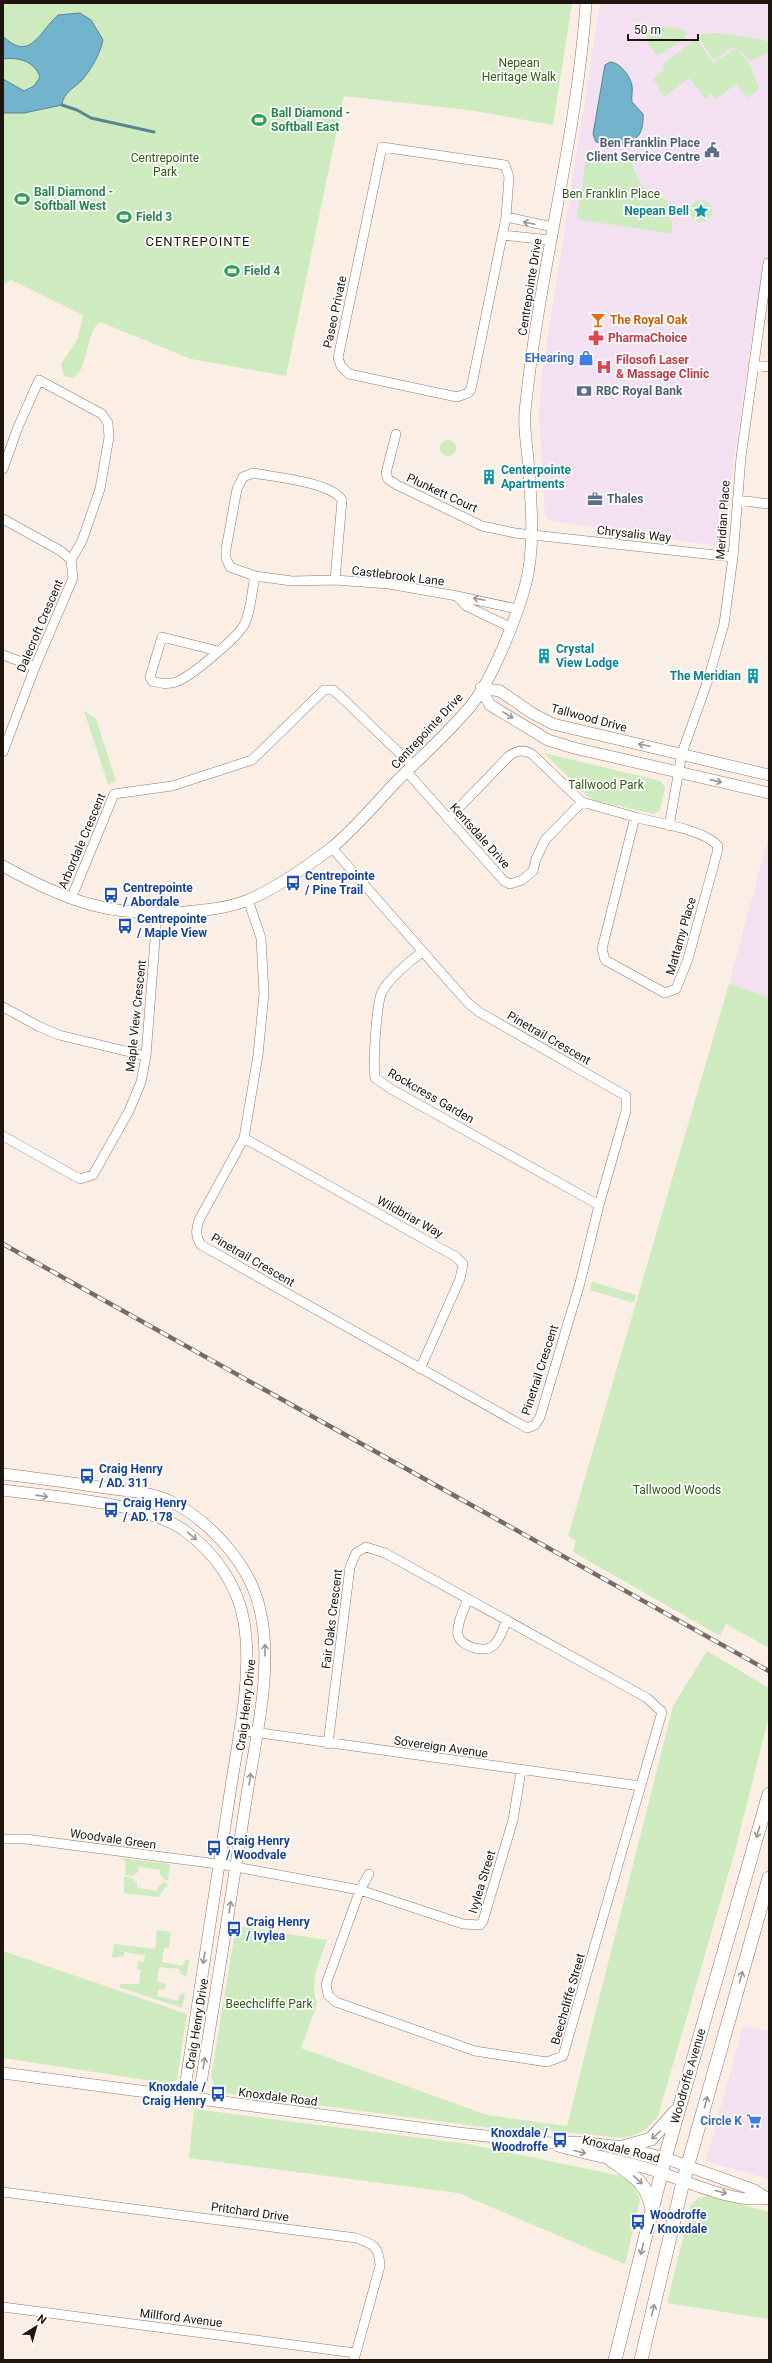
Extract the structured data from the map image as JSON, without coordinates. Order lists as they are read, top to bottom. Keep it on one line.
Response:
{"streets":{"main road":["Woodroffe Avenue"],"street":["Centrepointe Drive","Paseo Private","Plunkett Court","Meridian Place","Chrysalis Way","Castlebrook Lane","Dalecroft Crescent","Tallwood Drive","Kentsdale Drive","Arbordale Crescent","Mattamy Place","Maple View Crescent","Pinetrail Crescent","Rockcress Garden","Wildbriar Way","Fair Oaks Crescent","Craig Henry Drive","Sovereign Avenue","Woodvale Green","Ivylea Street","Beechcliffe Street","Knoxdale Road","Pritchard Drive","Millford Avenue"]},"crossings":[["Centrepointe Drive","Plunkett Court"],["Centrepointe Drive","Chrysalis Way"],["Centrepointe Drive","Castlebrook Lane"],["Centrepointe Drive","Tallwood Drive"],["Centrepointe Drive","Kentsdale Drive"],["Centrepointe Drive","Arbordale Crescent"],["Centrepointe Drive","Maple View Crescent"],["Centrepointe Drive","Pinetrail Crescent"],["Plunkett Court","Chrysalis Way"],["Meridian Place","Chrysalis Way"],["Meridian Place","Tallwood Drive"],["Meridian Place","Mattamy Place"],["Kentsdale Drive","Arbordale Crescent"],["Kentsdale Drive","Mattamy Place"],["Pinetrail Crescent","Rockcress Garden"],["Pinetrail Crescent","Wildbriar Way"],["Fair Oaks Crescent","Sovereign Avenue"],["Fair Oaks Crescent","Beechcliffe Street"],["Craig Henry Drive","Sovereign Avenue"],["Craig Henry Drive","Woodvale Green"],["Craig Henry Drive","Ivylea Street"],["Craig Henry Drive","Knoxdale Road"],["Sovereign Avenue","Ivylea Street"],["Sovereign Avenue","Beechcliffe Street"],["Woodvale Green","Ivylea Street"],["Ivylea Street","Beechcliffe Street"],["Woodroffe Avenue","Knoxdale Road"],["Pritchard Drive","Millford Avenue"]],"districts":["CENTREPOINTE"],"parks":["Nepean Heritage Walk","Centrepointe Park","Ben Franklin Place","Tallwood Park","Tallwood Woods","Beechcliffe Park"],"places":{"sports":["Ball Diamond - Softball East","Ball Diamond - Softball West","Field 3","Field 4"],"public building":["Ben Franklin Place Client Service Centre"],"place":["Nepean Bell"],"bar":["The Royal Oak"],"pharmacy":["PharmaChoice"],"shop":["EHearing"],"hospital":["Filosofi Laser & Massage Clinic"],"bank":["RBC Royal Bank"],"building":["Centerpointe Apartments","Crystal View Lodge","The Meridian"],"office":["Thales"],"bus stop":["Centrepointe / Pine Trail","Centrepointe / Abordale","Centrepointe / Maple View","Craig Henry / AD. 311","Craig Henry / AD. 178","Craig Henry / Woodvale","Craig Henry / Ivylea","Knoxdale / Craig Henry","Knoxdale / Woodroffe","Woodroffe / Knoxdale"],"supermarket":["Circle K"]},"scale_bar":"50 m","north":"top right"}
